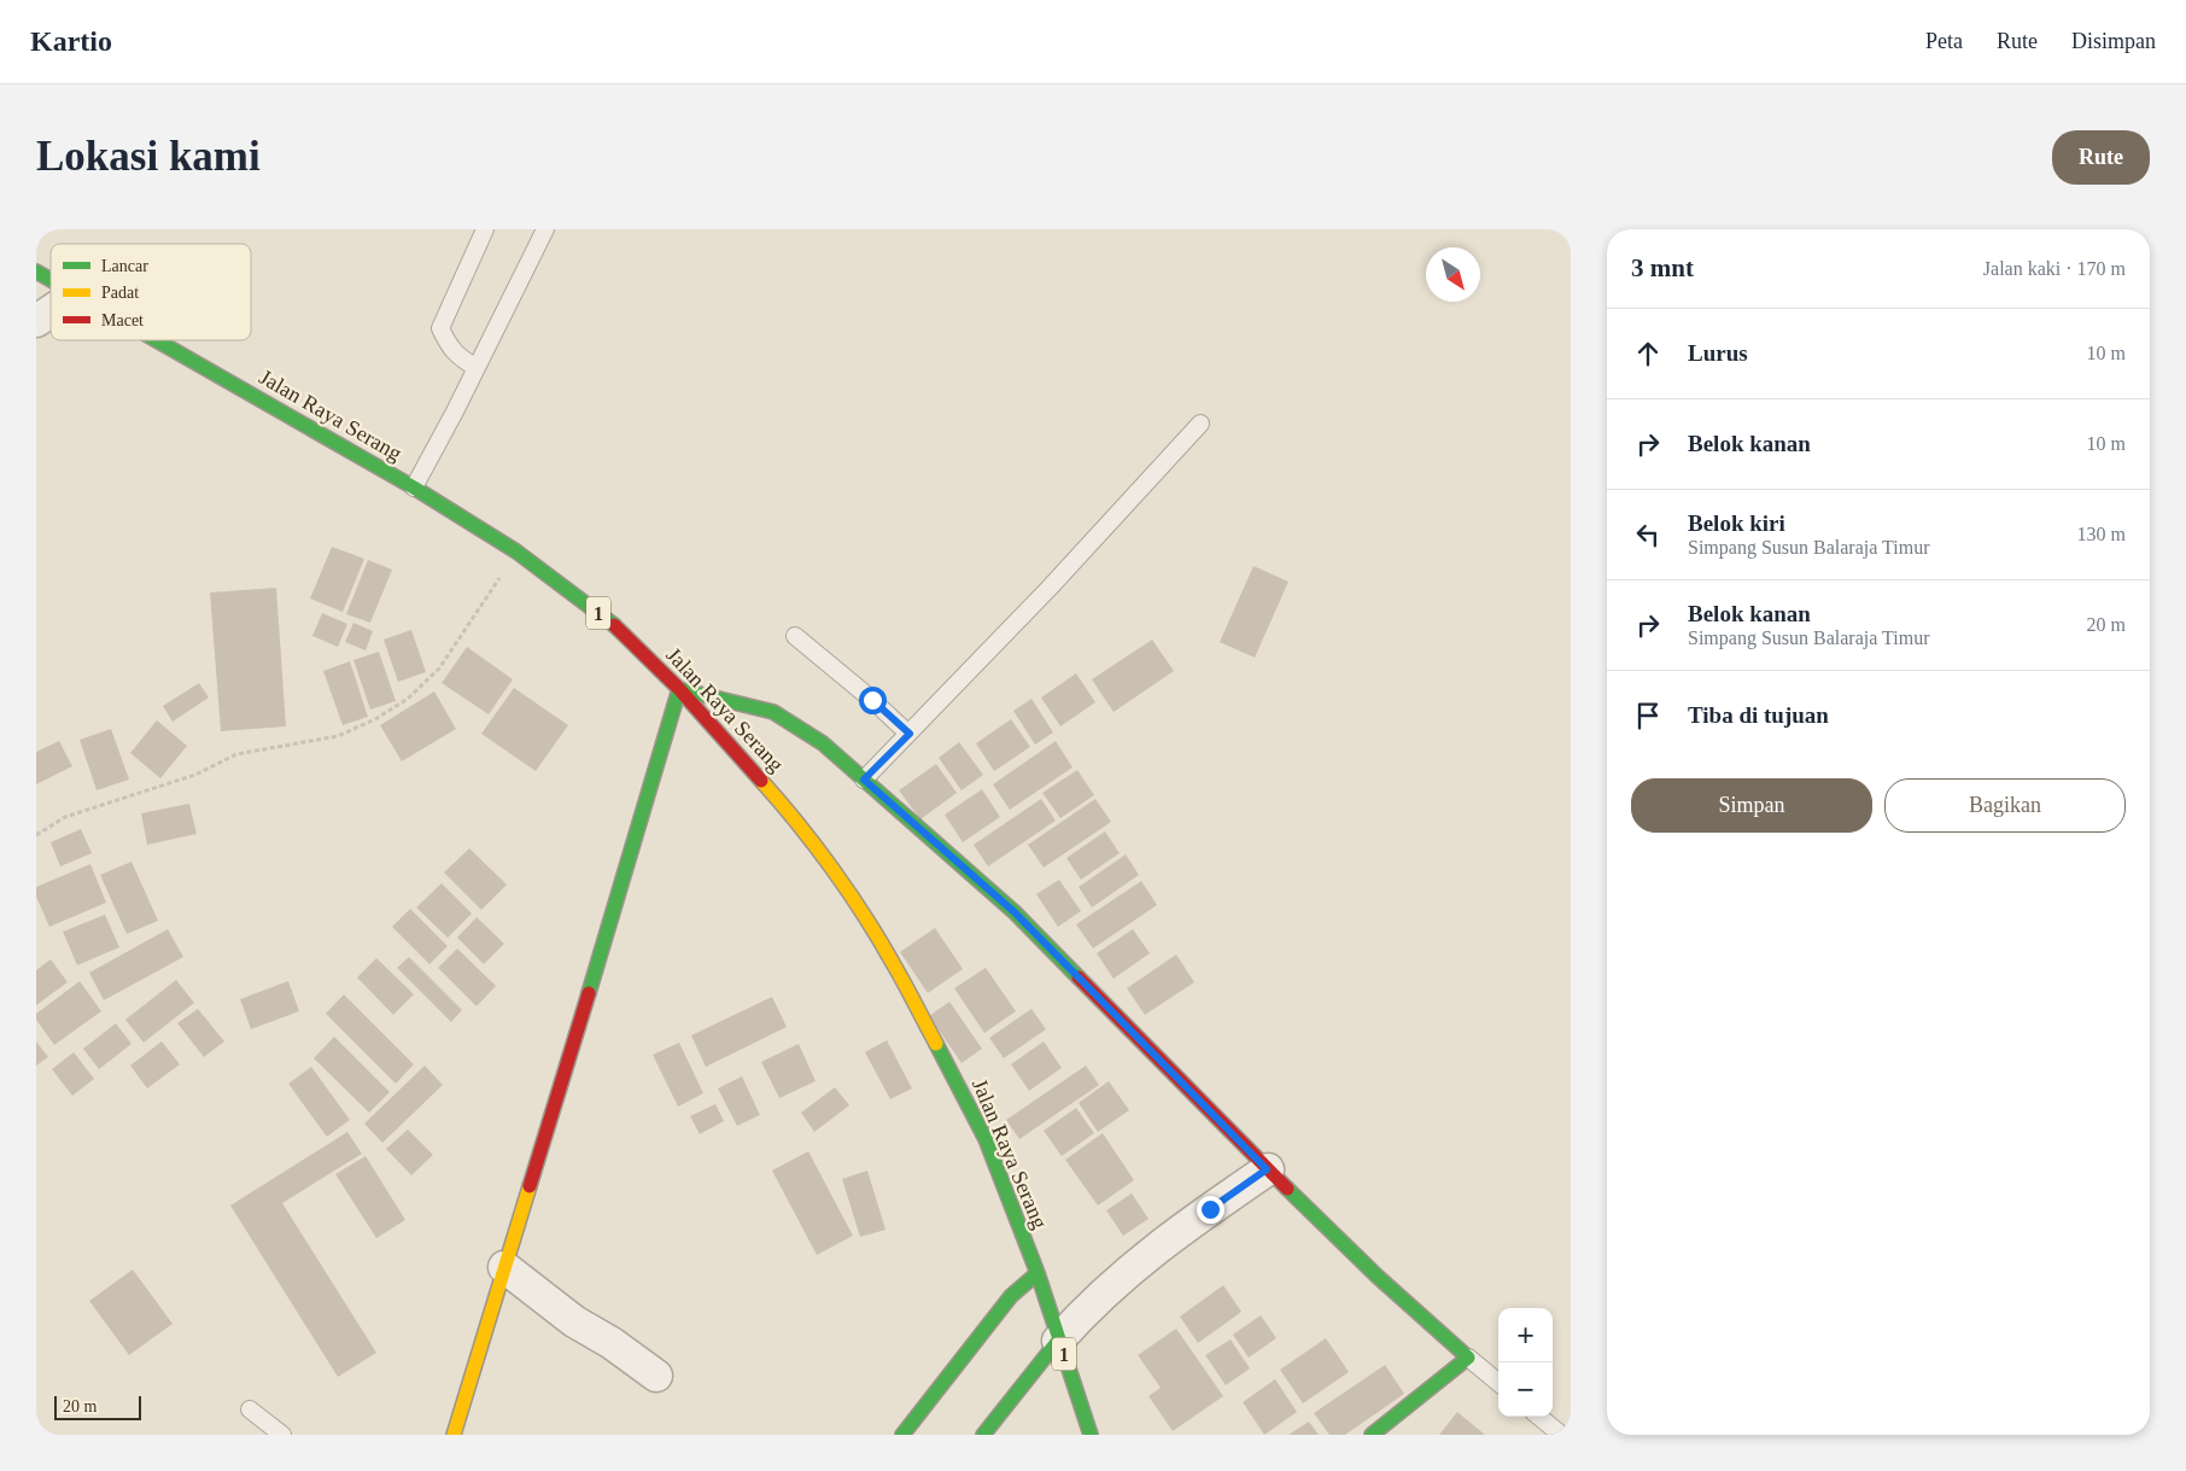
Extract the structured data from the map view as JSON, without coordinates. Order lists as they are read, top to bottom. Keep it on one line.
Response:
{"streets":{"main road":["Jalan Raya Serang","1"]},"legend":["Lancar","Padat","Macet"],"scale_bar":"20 m","north":"bottom right","page":{"header":"Kartio","nav":["Peta","Rute","Disimpan"],"buttons":["Rute",["Simpan","Bagikan"]],"title":"Lokasi kami","heading":["3 mnt","Jalan kaki · 170 m"],"list":[["Lurus","10 m"],["Belok kanan","10 m"],["Belok kiri","Simpang Susun Balaraja Timur","130 m"],["Belok kanan","Simpang Susun Balaraja Timur","20 m"],"Tiba di tujuan"],"map_buttons":["+","−"],"scale":"20 m"}}
